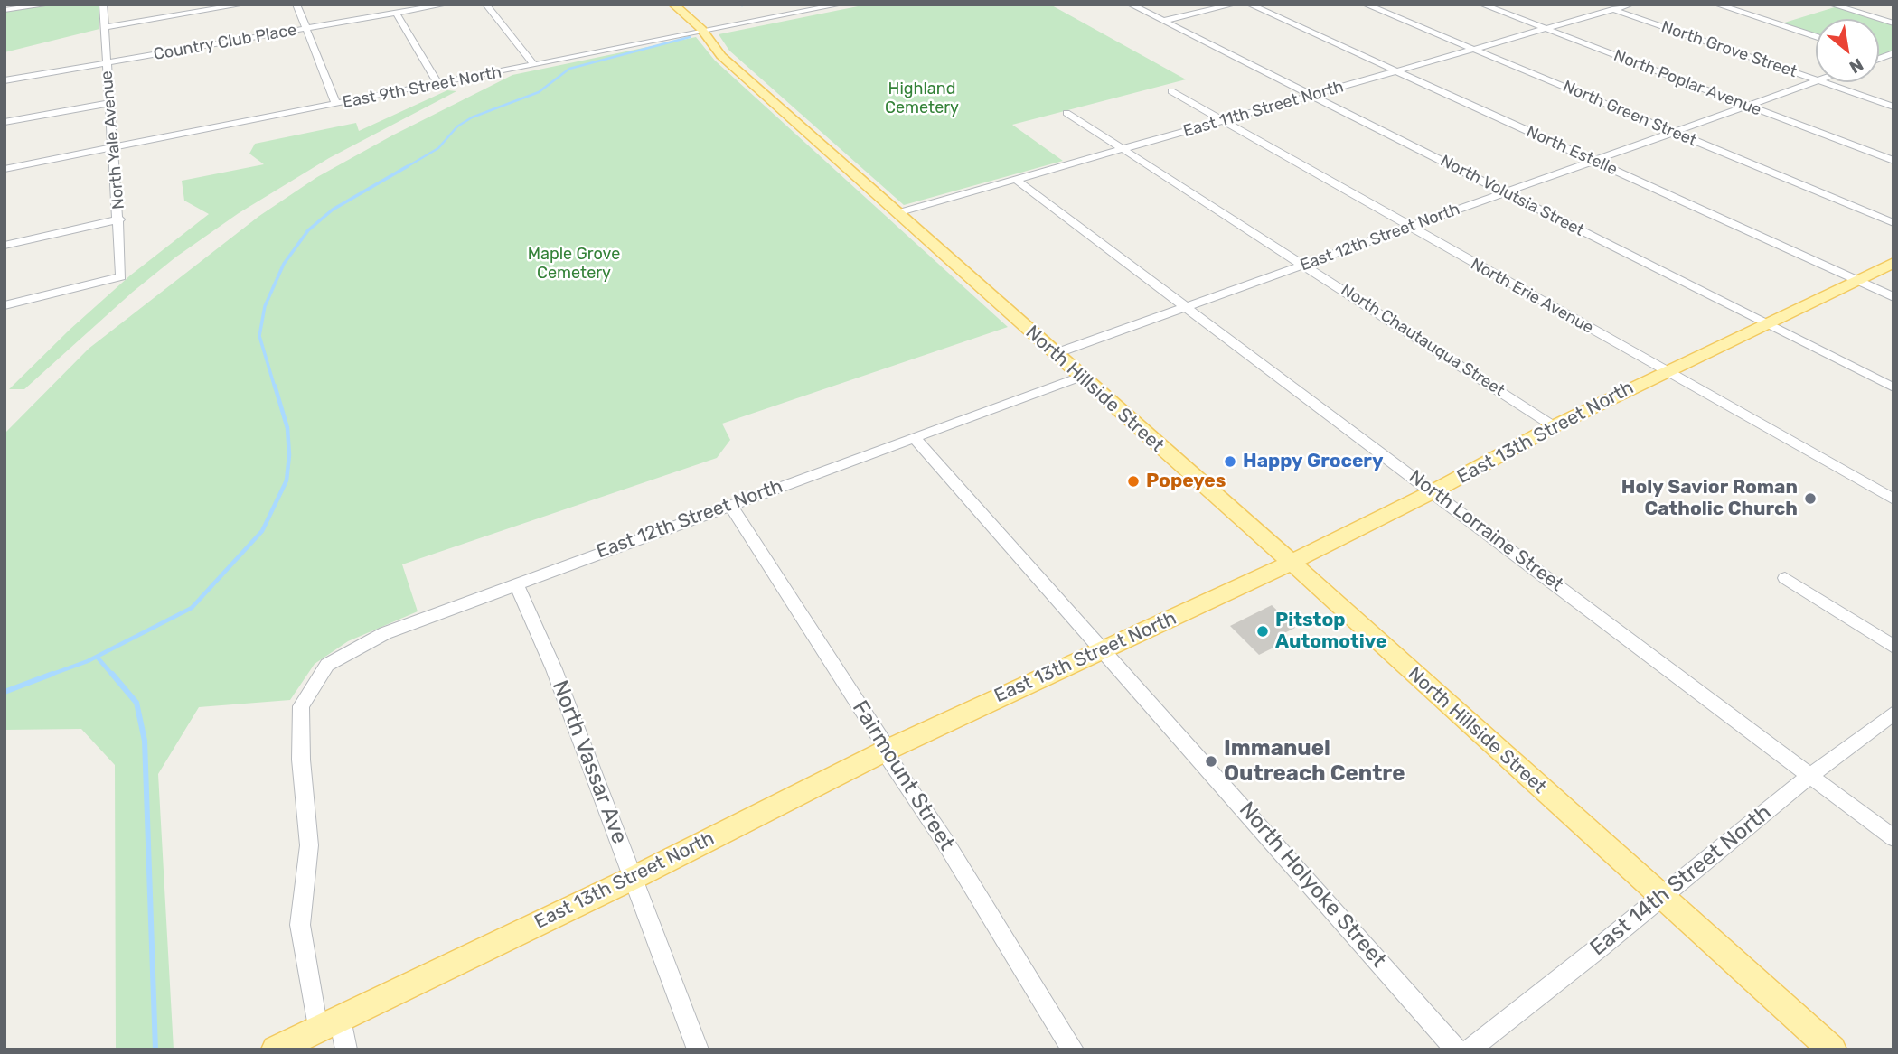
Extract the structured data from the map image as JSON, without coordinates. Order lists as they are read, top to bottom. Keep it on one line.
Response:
{"streets":{"main road":["North Hillside Street","East 13th Street North"],"street":["Country Club Place","North Grove Street","North Poplar Avenue","East 9th Street North","East 11th Street North","North Green Street","North Yale Avenue","North Estelle","North Volutsia Street","East 12th Street North","North Erie Avenue","North Chautauqua Street","North Lorraine Street","North Vassar Ave","Fairmount Street","East 14th Street North","North Holyoke Street"]},"crossings":[["Country Club Place","North Yale Avenue"],["North Grove Street","East 11th Street North"],["North Poplar Avenue","East 11th Street North"],["North Poplar Avenue","East 12th Street North"],["East 9th Street North","North Yale Avenue"],["East 9th Street North","North Hillside Street"],["East 11th Street North","North Green Street"],["East 11th Street North","North Estelle"],["East 11th Street North","North Volutsia Street"],["East 11th Street North","North Erie Avenue"],["East 11th Street North","North Chautauqua Street"],["East 11th Street North","North Hillside Street"],["East 11th Street North","North Lorraine Street"],["North Green Street","East 12th Street North"],["North Estelle","East 12th Street North"],["North Estelle","East 13th Street North"],["North Volutsia Street","East 12th Street North"],["North Volutsia Street","East 13th Street North"],["East 12th Street North","North Erie Avenue"],["East 12th Street North","North Chautauqua Street"],["East 12th Street North","North Hillside Street"],["East 12th Street North","East 13th Street North"],["East 12th Street North","North Lorraine Street"],["East 12th Street North","North Vassar Ave"],["East 12th Street North","Fairmount Street"],["East 12th Street North","North Holyoke Street"],["North Erie Avenue","East 13th Street North"],["North Chautauqua Street","East 13th Street North"],["North Hillside Street","East 13th Street North"],["North Hillside Street","East 14th Street North"],["East 13th Street North","North Lorraine Street"],["East 13th Street North","North Vassar Ave"],["East 13th Street North","Fairmount Street"],["East 13th Street North","North Holyoke Street"],["North Lorraine Street","East 14th Street North"]],"parks":["Highland Cemetery","Maple Grove Cemetery"],"places":["Happy Grocery","Popeyes","Holy Savior Roman Catholic Church","Pitstop Automotive","Immanuel Outreach Centre"],"north":"bottom right"}
